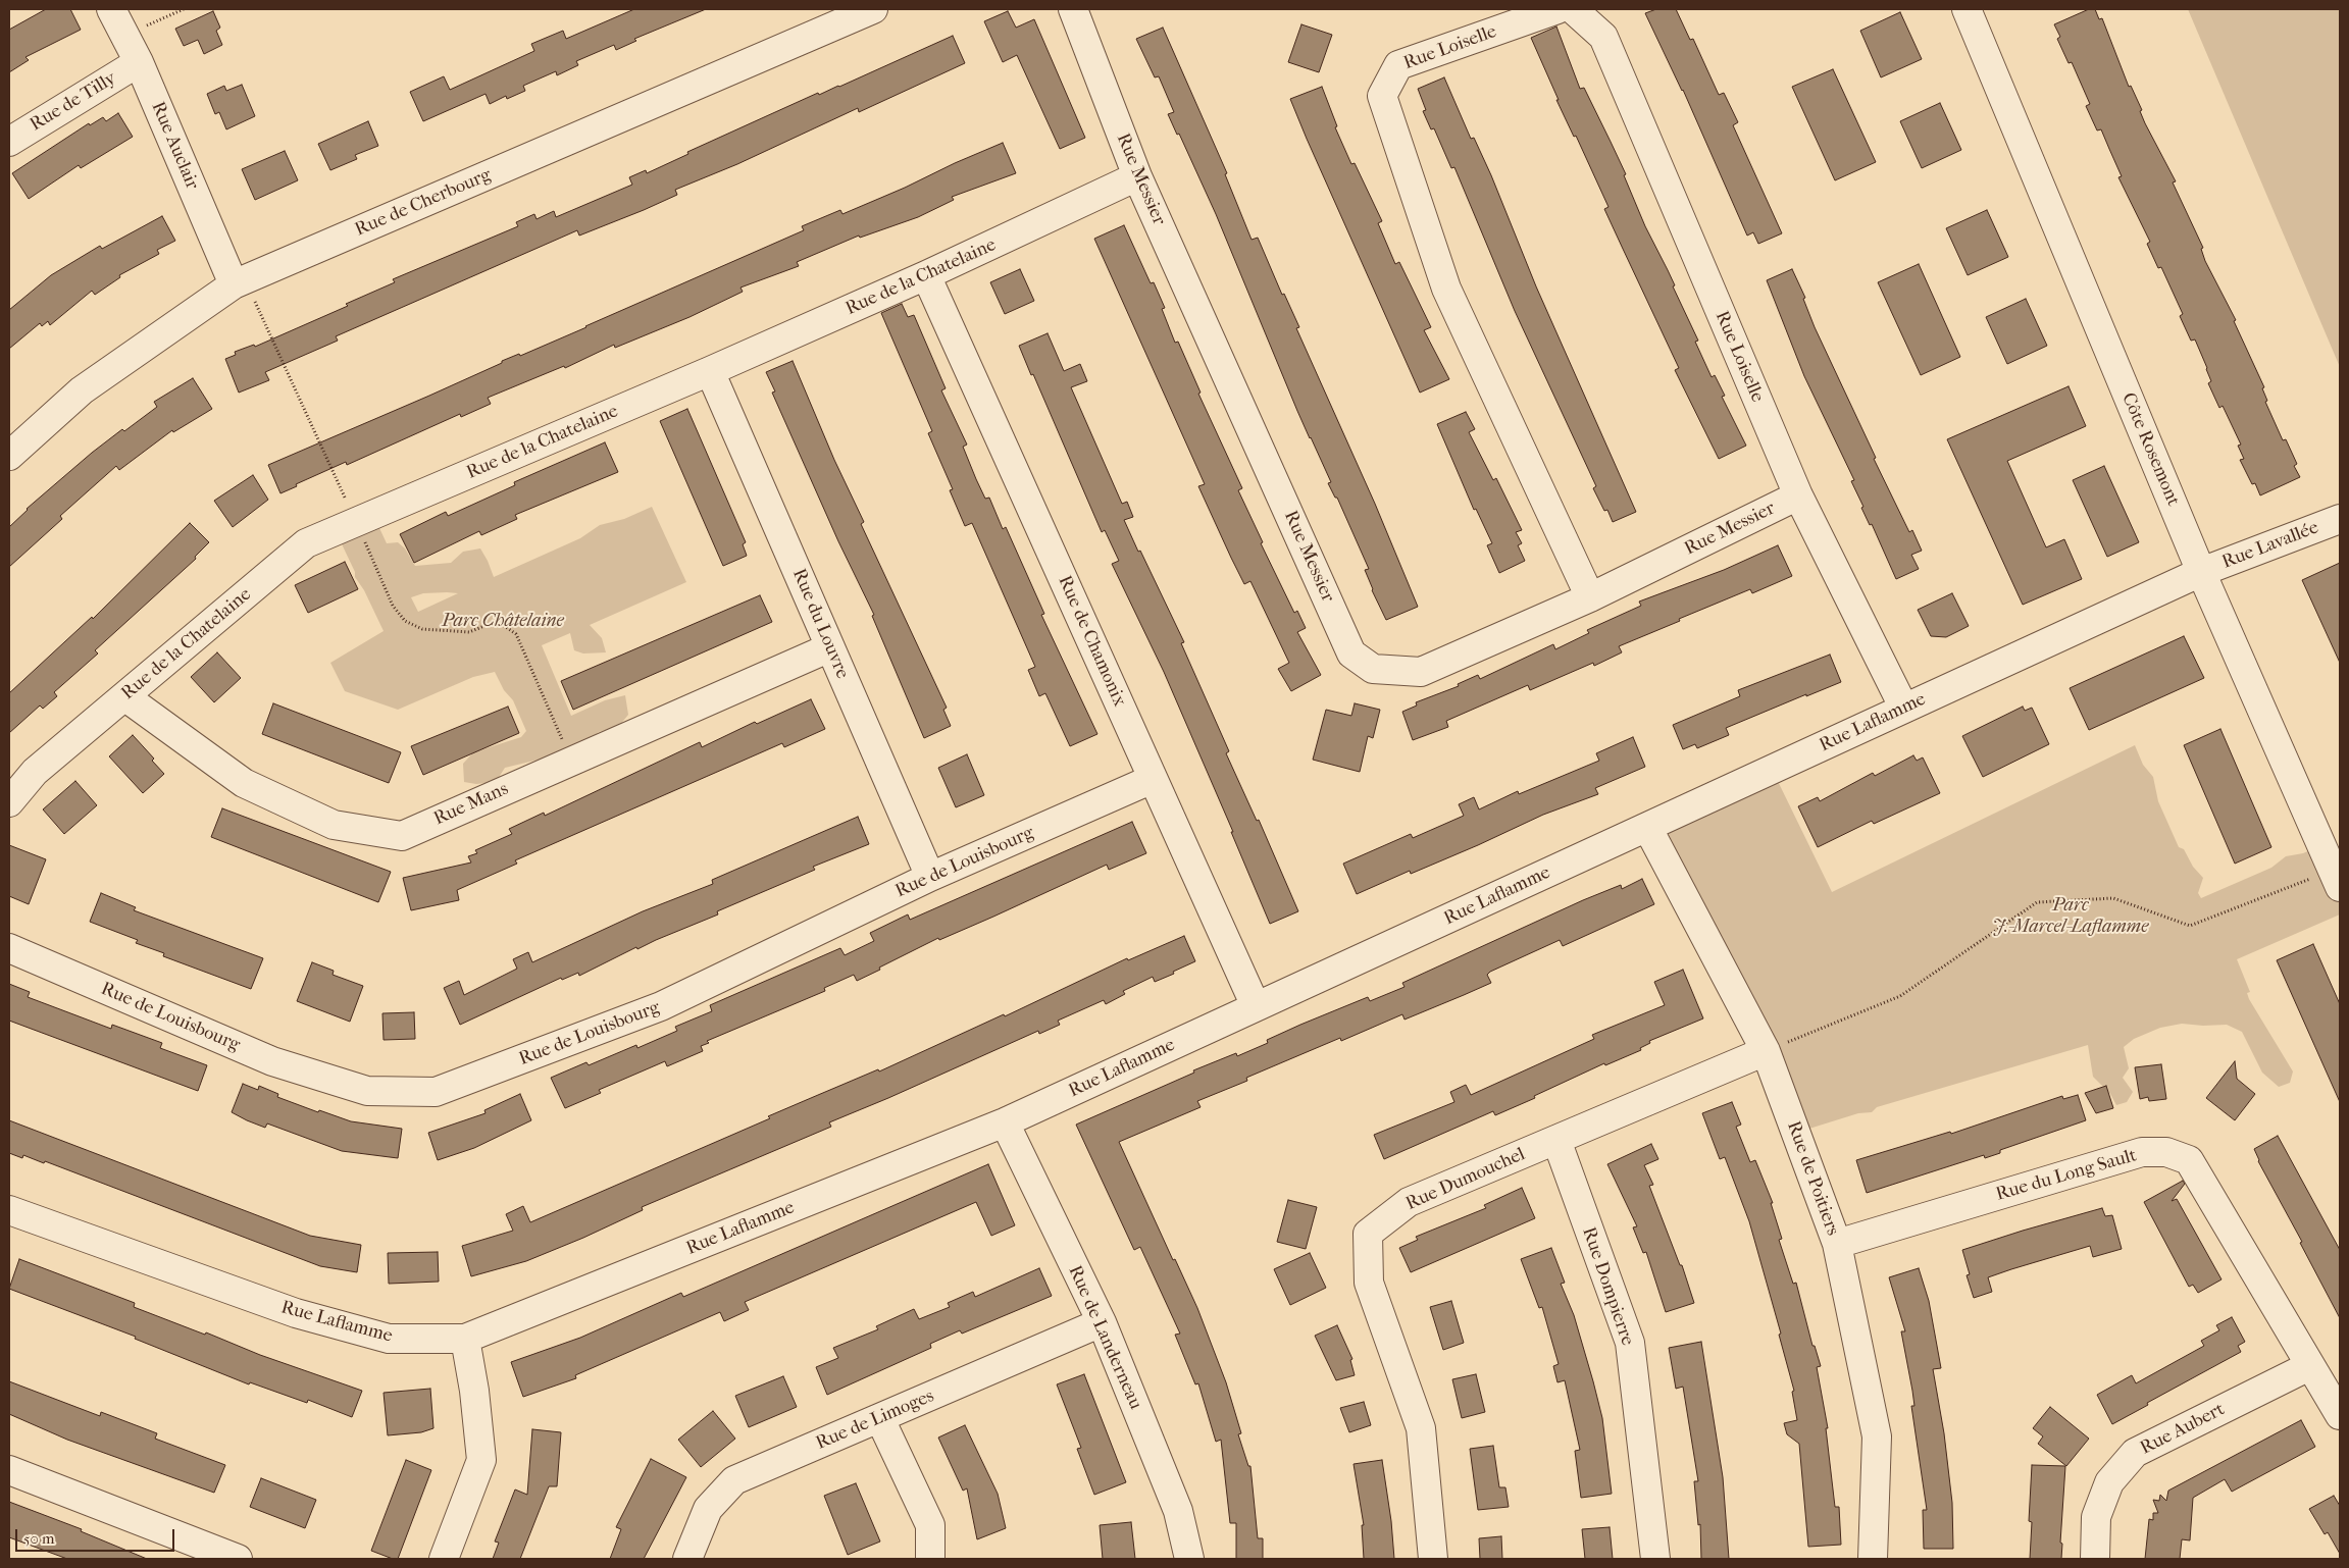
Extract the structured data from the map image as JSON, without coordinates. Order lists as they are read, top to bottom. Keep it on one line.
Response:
{"streets":{"street":["Rue Loiselle","Rue de Tilly","Rue Auclair","Rue Messier","Rue de Cherbourg","Rue de la Chatelaine","Côte Rosemont","Rue Lavallée","Rue du Louvre","Rue de Chamonix","Rue Laflamme","Rue Mans","Rue de Louisbourg","Rue du Long Sault","Rue de Poitiers","Rue Dumouchel","Rue Dompierre","Rue de Landerneau","Rue de Limoges","Rue Aubert"]},"crossings":[["Rue Loiselle","Rue Messier"],["Rue Loiselle","Rue Laflamme"],["Rue de Tilly","Rue Auclair"],["Rue Auclair","Rue de Cherbourg"],["Rue Messier","Rue de la Chatelaine"],["Rue de la Chatelaine","Rue du Louvre"],["Rue de la Chatelaine","Rue de Chamonix"],["Rue de la Chatelaine","Rue Mans"],["Côte Rosemont","Rue Lavallée"],["Côte Rosemont","Rue Laflamme"],["Rue Lavallée","Rue Laflamme"],["Rue du Louvre","Rue Mans"],["Rue du Louvre","Rue de Louisbourg"],["Rue de Chamonix","Rue Laflamme"],["Rue de Chamonix","Rue de Louisbourg"],["Rue Laflamme","Rue de Poitiers"],["Rue Laflamme","Rue de Landerneau"],["Rue du Long Sault","Rue de Poitiers"],["Rue du Long Sault","Rue Aubert"],["Rue de Poitiers","Rue Dumouchel"],["Rue Dumouchel","Rue Dompierre"],["Rue de Landerneau","Rue de Limoges"]],"parks":["Parc Châtelaine","Parc J.-Marcel-Laflamme"],"scale_bar":"50 m"}
